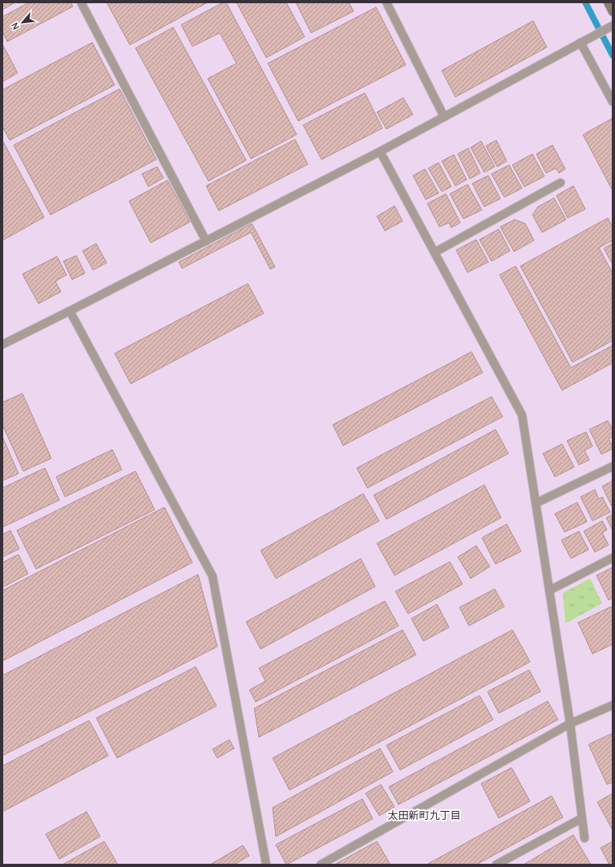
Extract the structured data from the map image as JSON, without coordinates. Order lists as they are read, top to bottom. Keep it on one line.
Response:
{"districts":["太田新町九丁目"],"north":"bottom left"}
